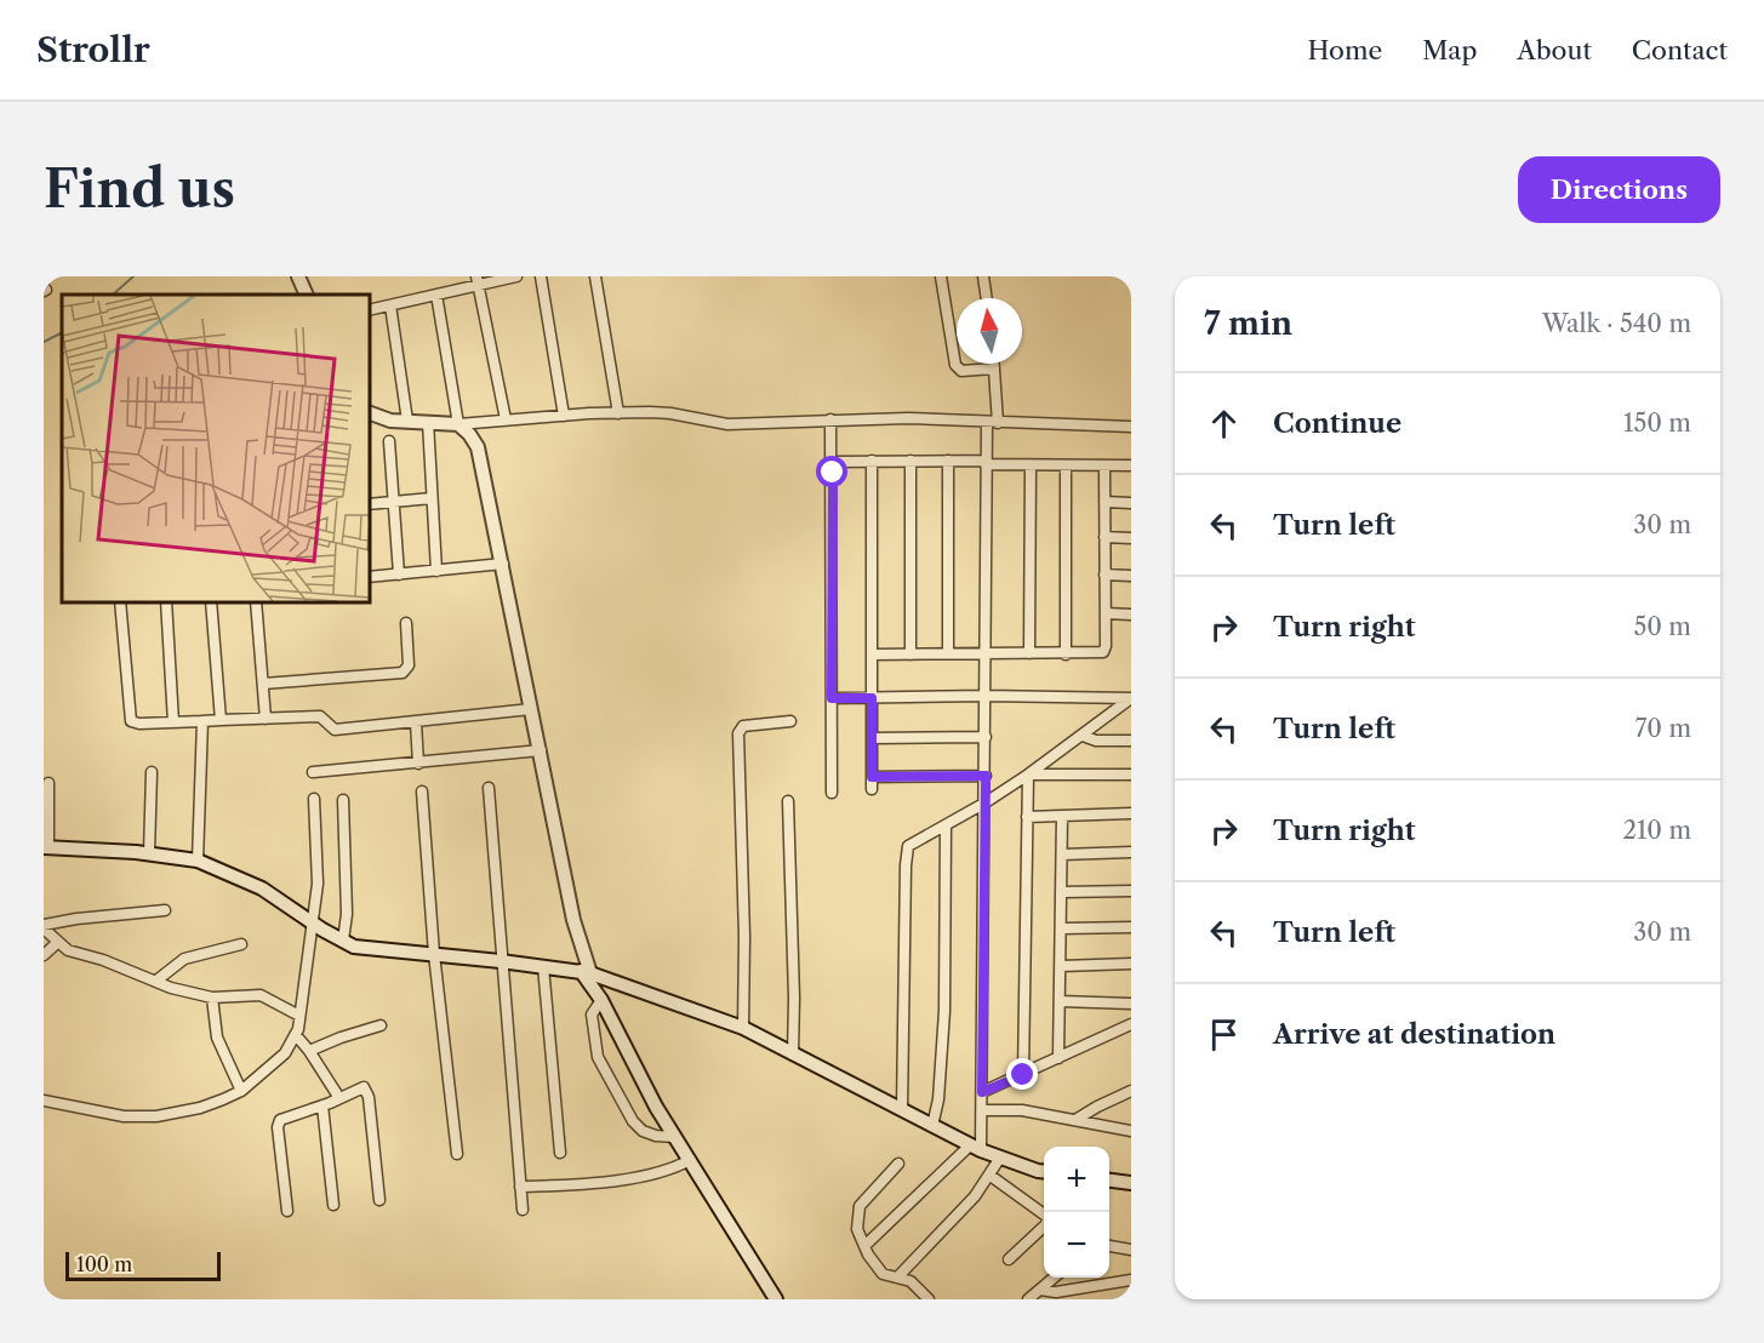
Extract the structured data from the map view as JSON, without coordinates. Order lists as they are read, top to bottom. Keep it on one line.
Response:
{"scale_bar":"100 m","north":"top","page":{"header":"Strollr","nav":["Home","Map","About","Contact"],"buttons":"Directions","title":"Find us","heading":["7 min","Walk · 540 m"],"list":[["Continue","150 m"],["Turn left","30 m"],["Turn right","50 m"],["Turn left","70 m"],["Turn right","210 m"],["Turn left","30 m"],"Arrive at destination"],"map_buttons":["+","−"],"scale":"100 m"}}
